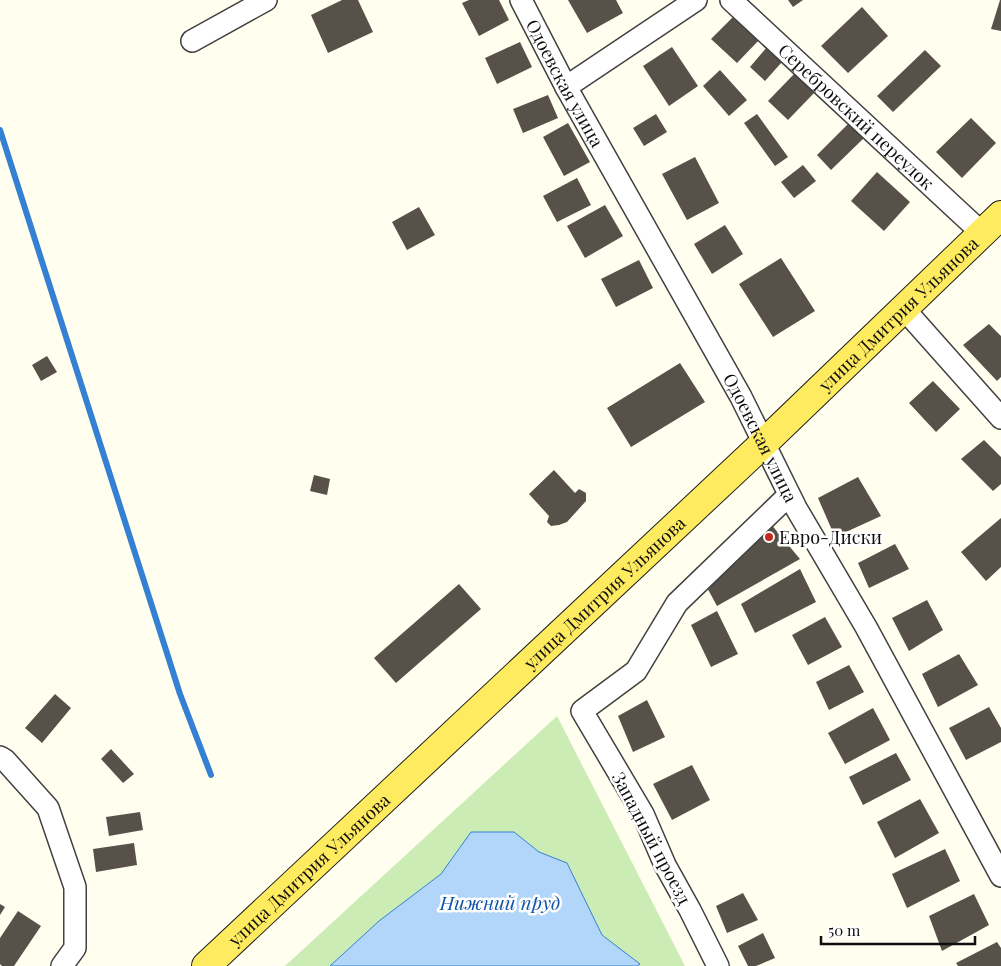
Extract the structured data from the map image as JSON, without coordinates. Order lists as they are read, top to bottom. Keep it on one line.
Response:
{"streets":{"main road":["улица Дмитрия Ульянова"],"street":["Одоевская улица","Серебровский переулок","Западный проезд"]},"crossings":[["Одоевская улица","улица Дмитрия Ульянова"],["Одоевская улица","Западный проезд"],["Серебровский переулок","улица Дмитрия Ульянова"]],"water":["Нижний пруд"],"places":["Евро-Диски"],"scale_bar":"50 m"}
